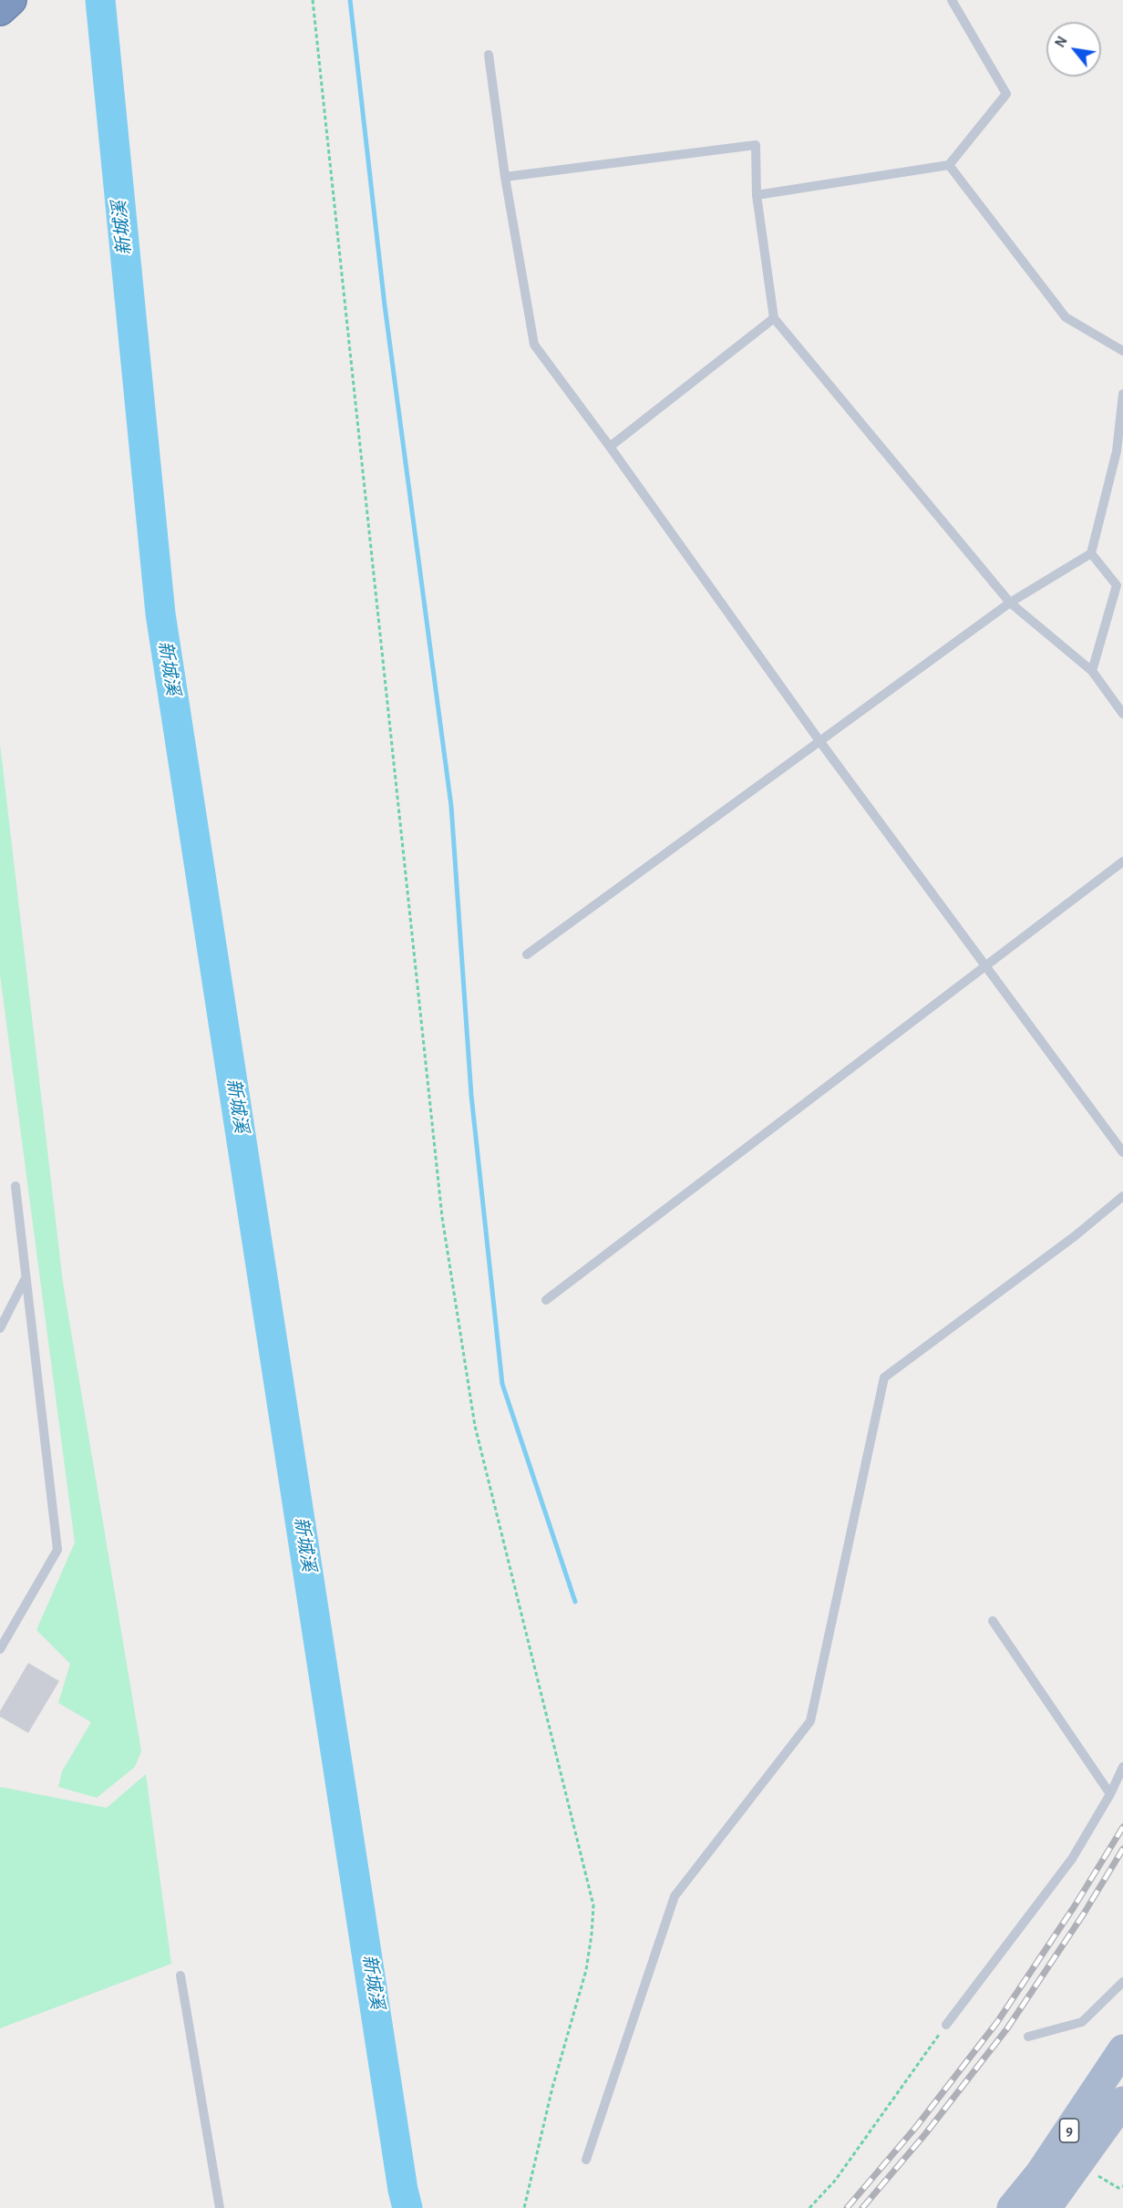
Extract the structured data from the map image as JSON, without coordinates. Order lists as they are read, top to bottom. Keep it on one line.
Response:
{"streets":{"main road":["9"]},"water":["新城溪"],"north":"top left"}
